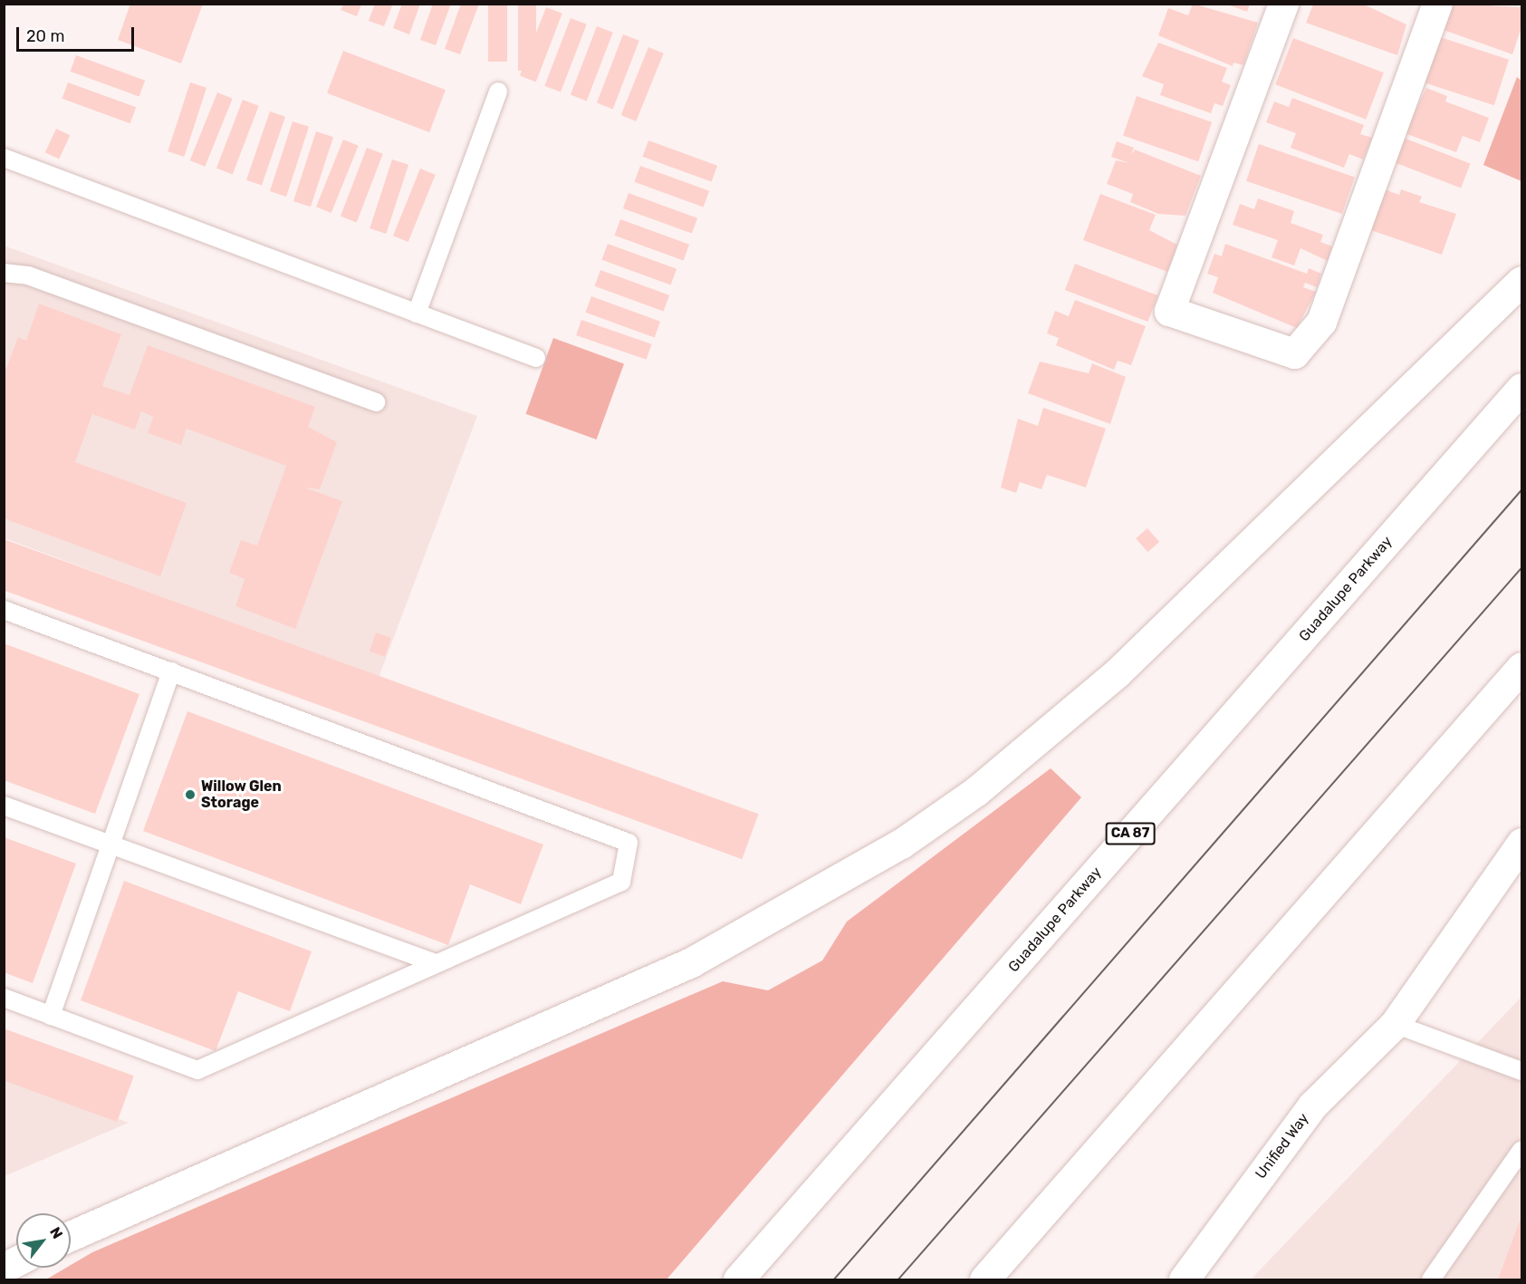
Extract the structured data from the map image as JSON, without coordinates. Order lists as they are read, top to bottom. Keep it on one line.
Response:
{"streets":{"main road":["Guadalupe Parkway","CA 87","Unified Way"]},"places":["Willow Glen Storage"],"scale_bar":"20 m","north":"top right"}
